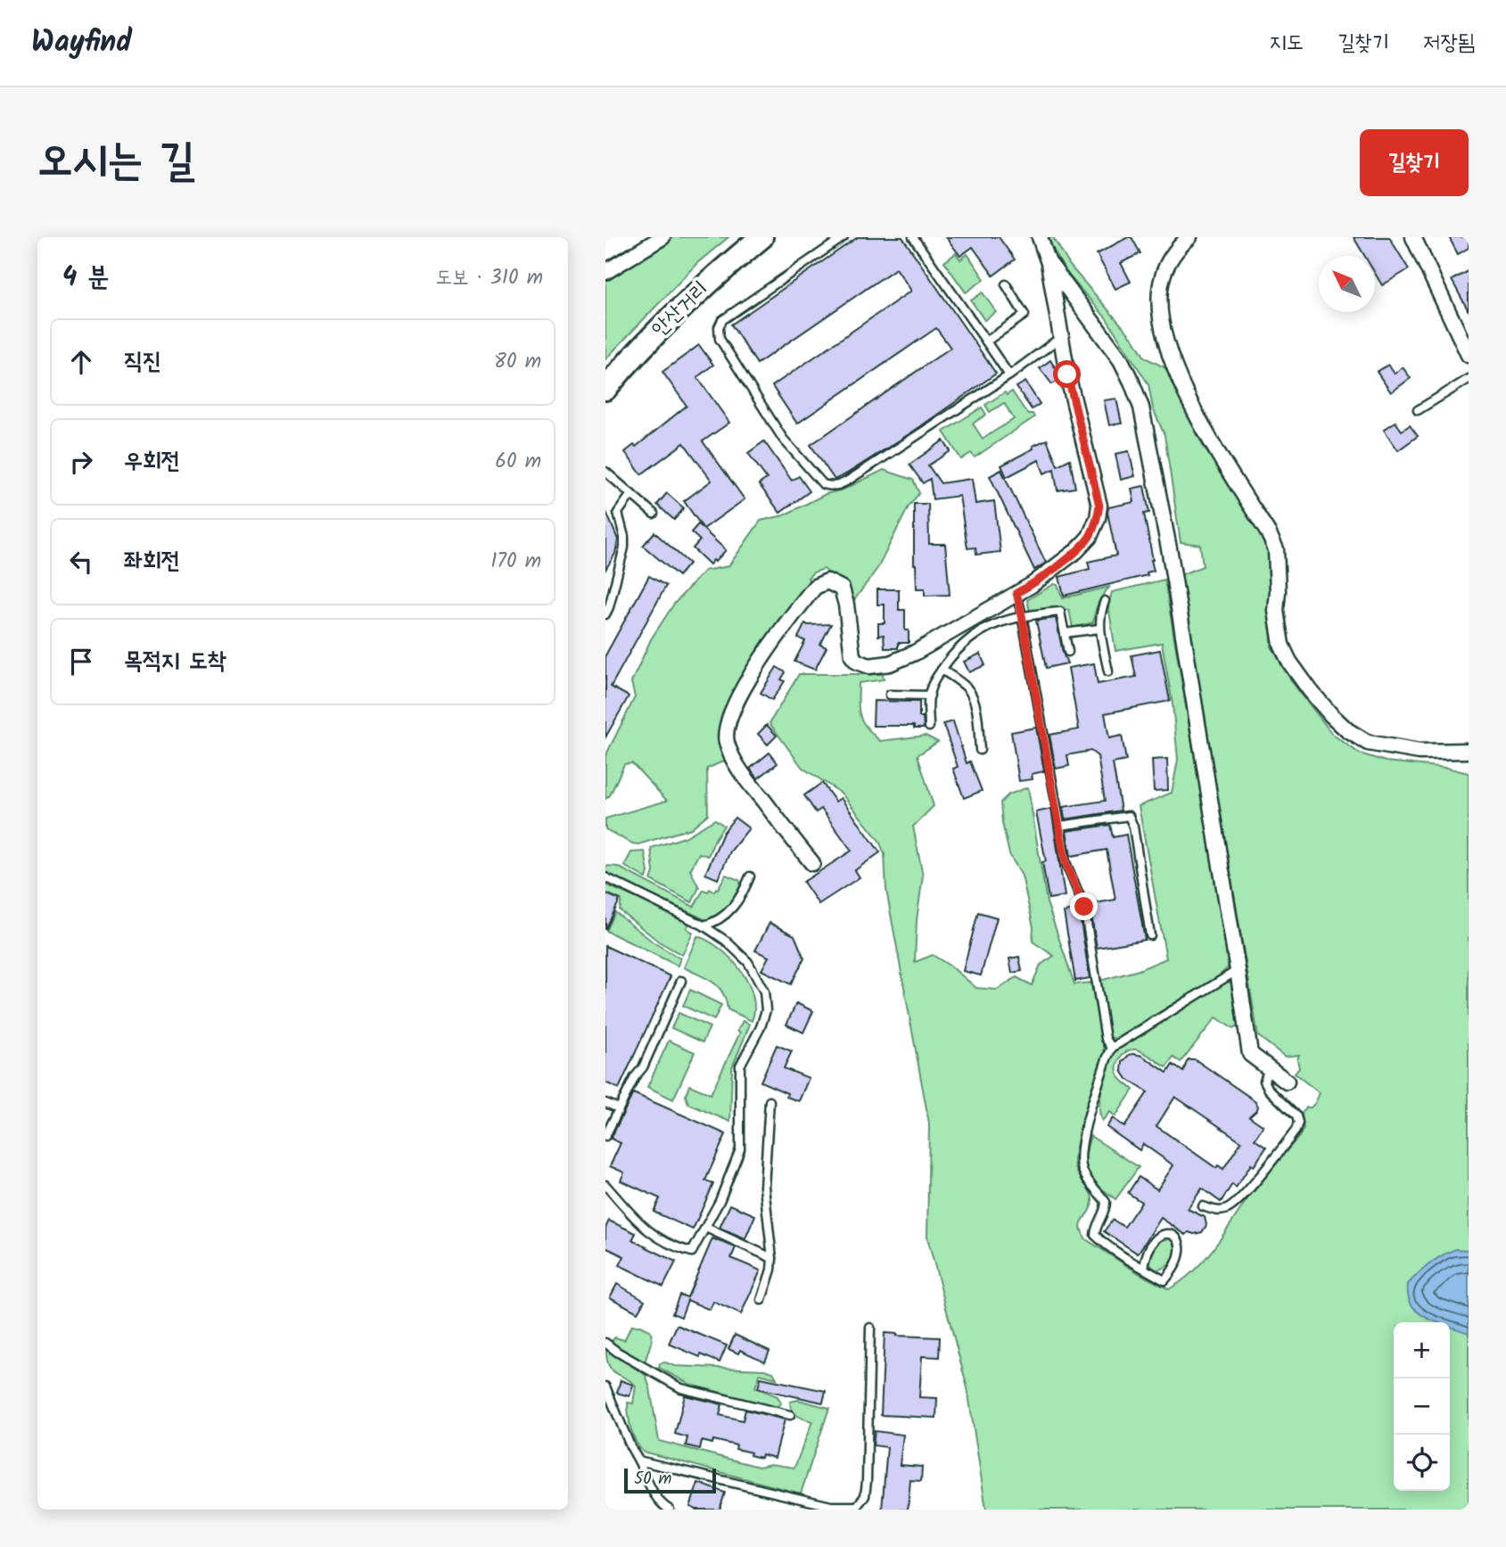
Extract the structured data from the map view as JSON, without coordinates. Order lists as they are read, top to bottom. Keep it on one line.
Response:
{"streets":{"main road":["안산거리"]},"scale_bar":"50 m","north":"top left","page":{"header":"Wayfind","nav":["지도","길찾기","저장됨"],"title":"오시는 길","buttons":"길찾기","heading":["4 분","도보 · 310 m"],"list":[["직진","80 m"],["우회전","60 m"],["좌회전","170 m"],"목적지 도착"],"map_buttons":["+","−"],"scale":"50 m"}}
